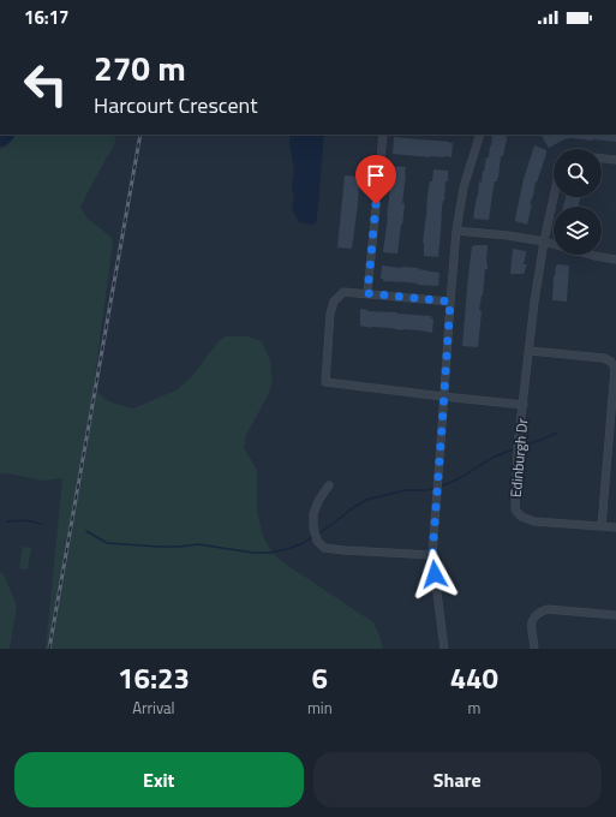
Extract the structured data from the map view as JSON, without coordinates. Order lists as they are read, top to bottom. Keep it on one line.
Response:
{"streets":{"street":["Edinburgh Dr"]},"page":{"status":"16:17","turn":["270 m","Harcourt Crescent"],"eta":["16:23","Arrival","6","min","440","m"],"buttons":["Exit","Share"]}}
